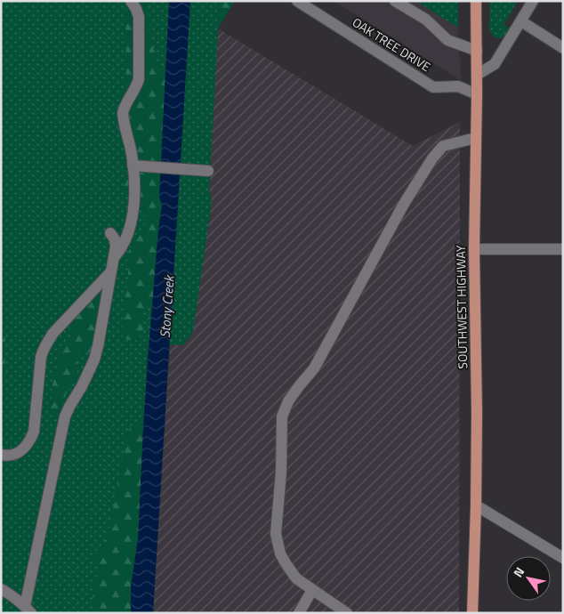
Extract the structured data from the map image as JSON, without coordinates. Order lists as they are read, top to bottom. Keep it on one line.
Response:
{"streets":{"main road":["SOUTHWEST HIGHWAY"],"street":["OAK TREE DRIVE"]},"crossings":[["OAK TREE DRIVE","SOUTHWEST HIGHWAY"]],"water":["Stony Creek"],"north":"top left"}
